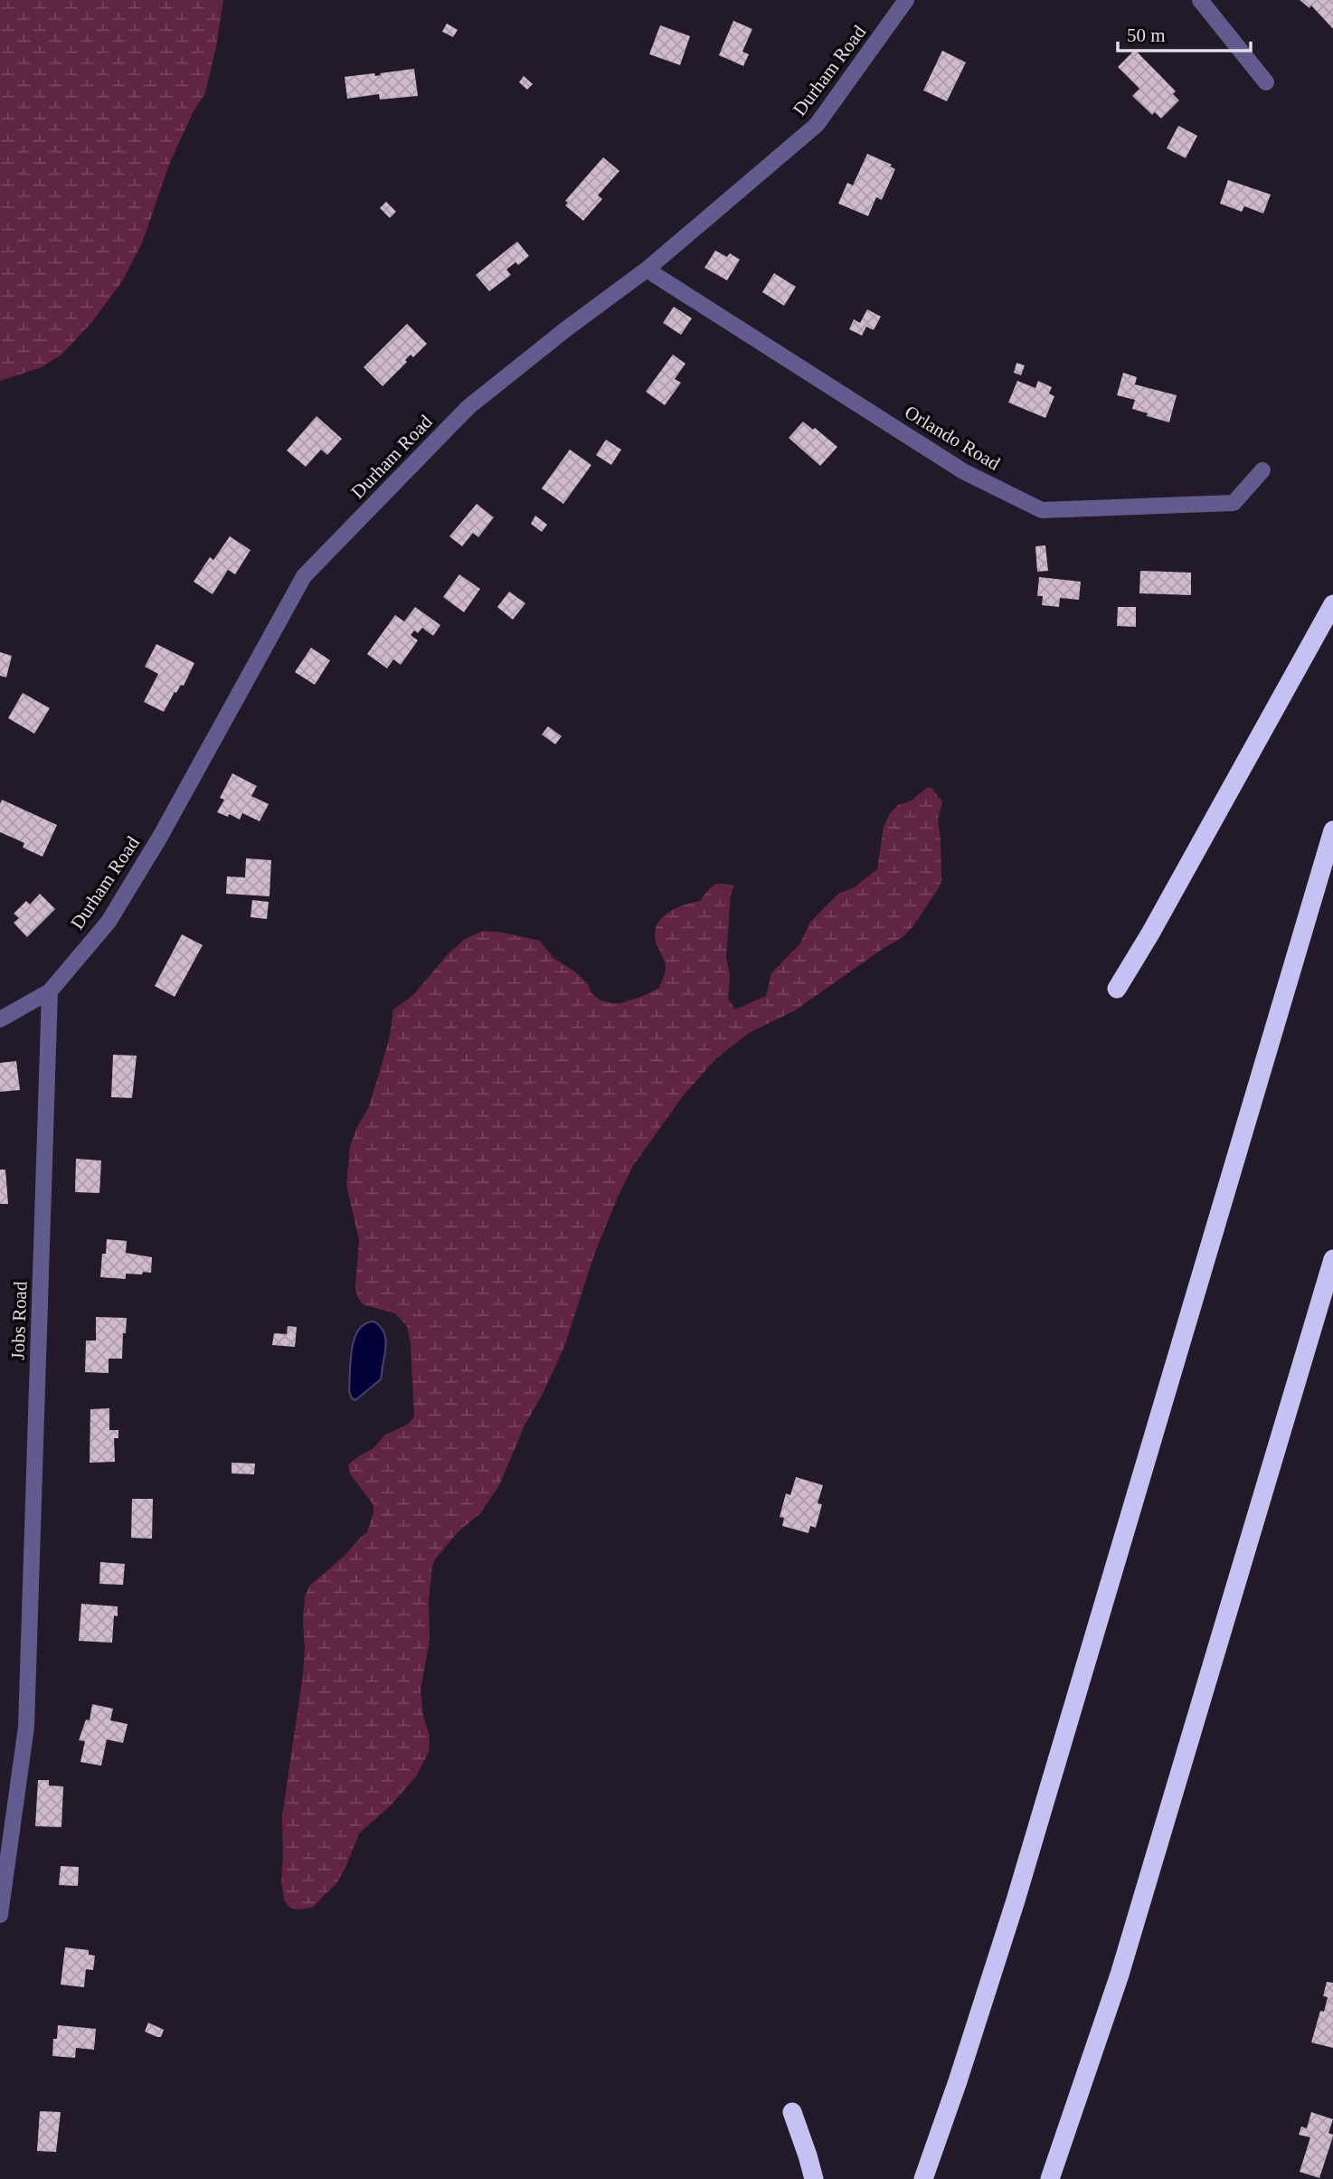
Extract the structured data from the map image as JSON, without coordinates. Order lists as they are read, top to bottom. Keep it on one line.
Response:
{"streets":{"street":["Durham Road","Orlando Road","Jobs Road"]},"crossings":[["Durham Road","Orlando Road"],["Durham Road","Jobs Road"]],"scale_bar":"50 m"}
